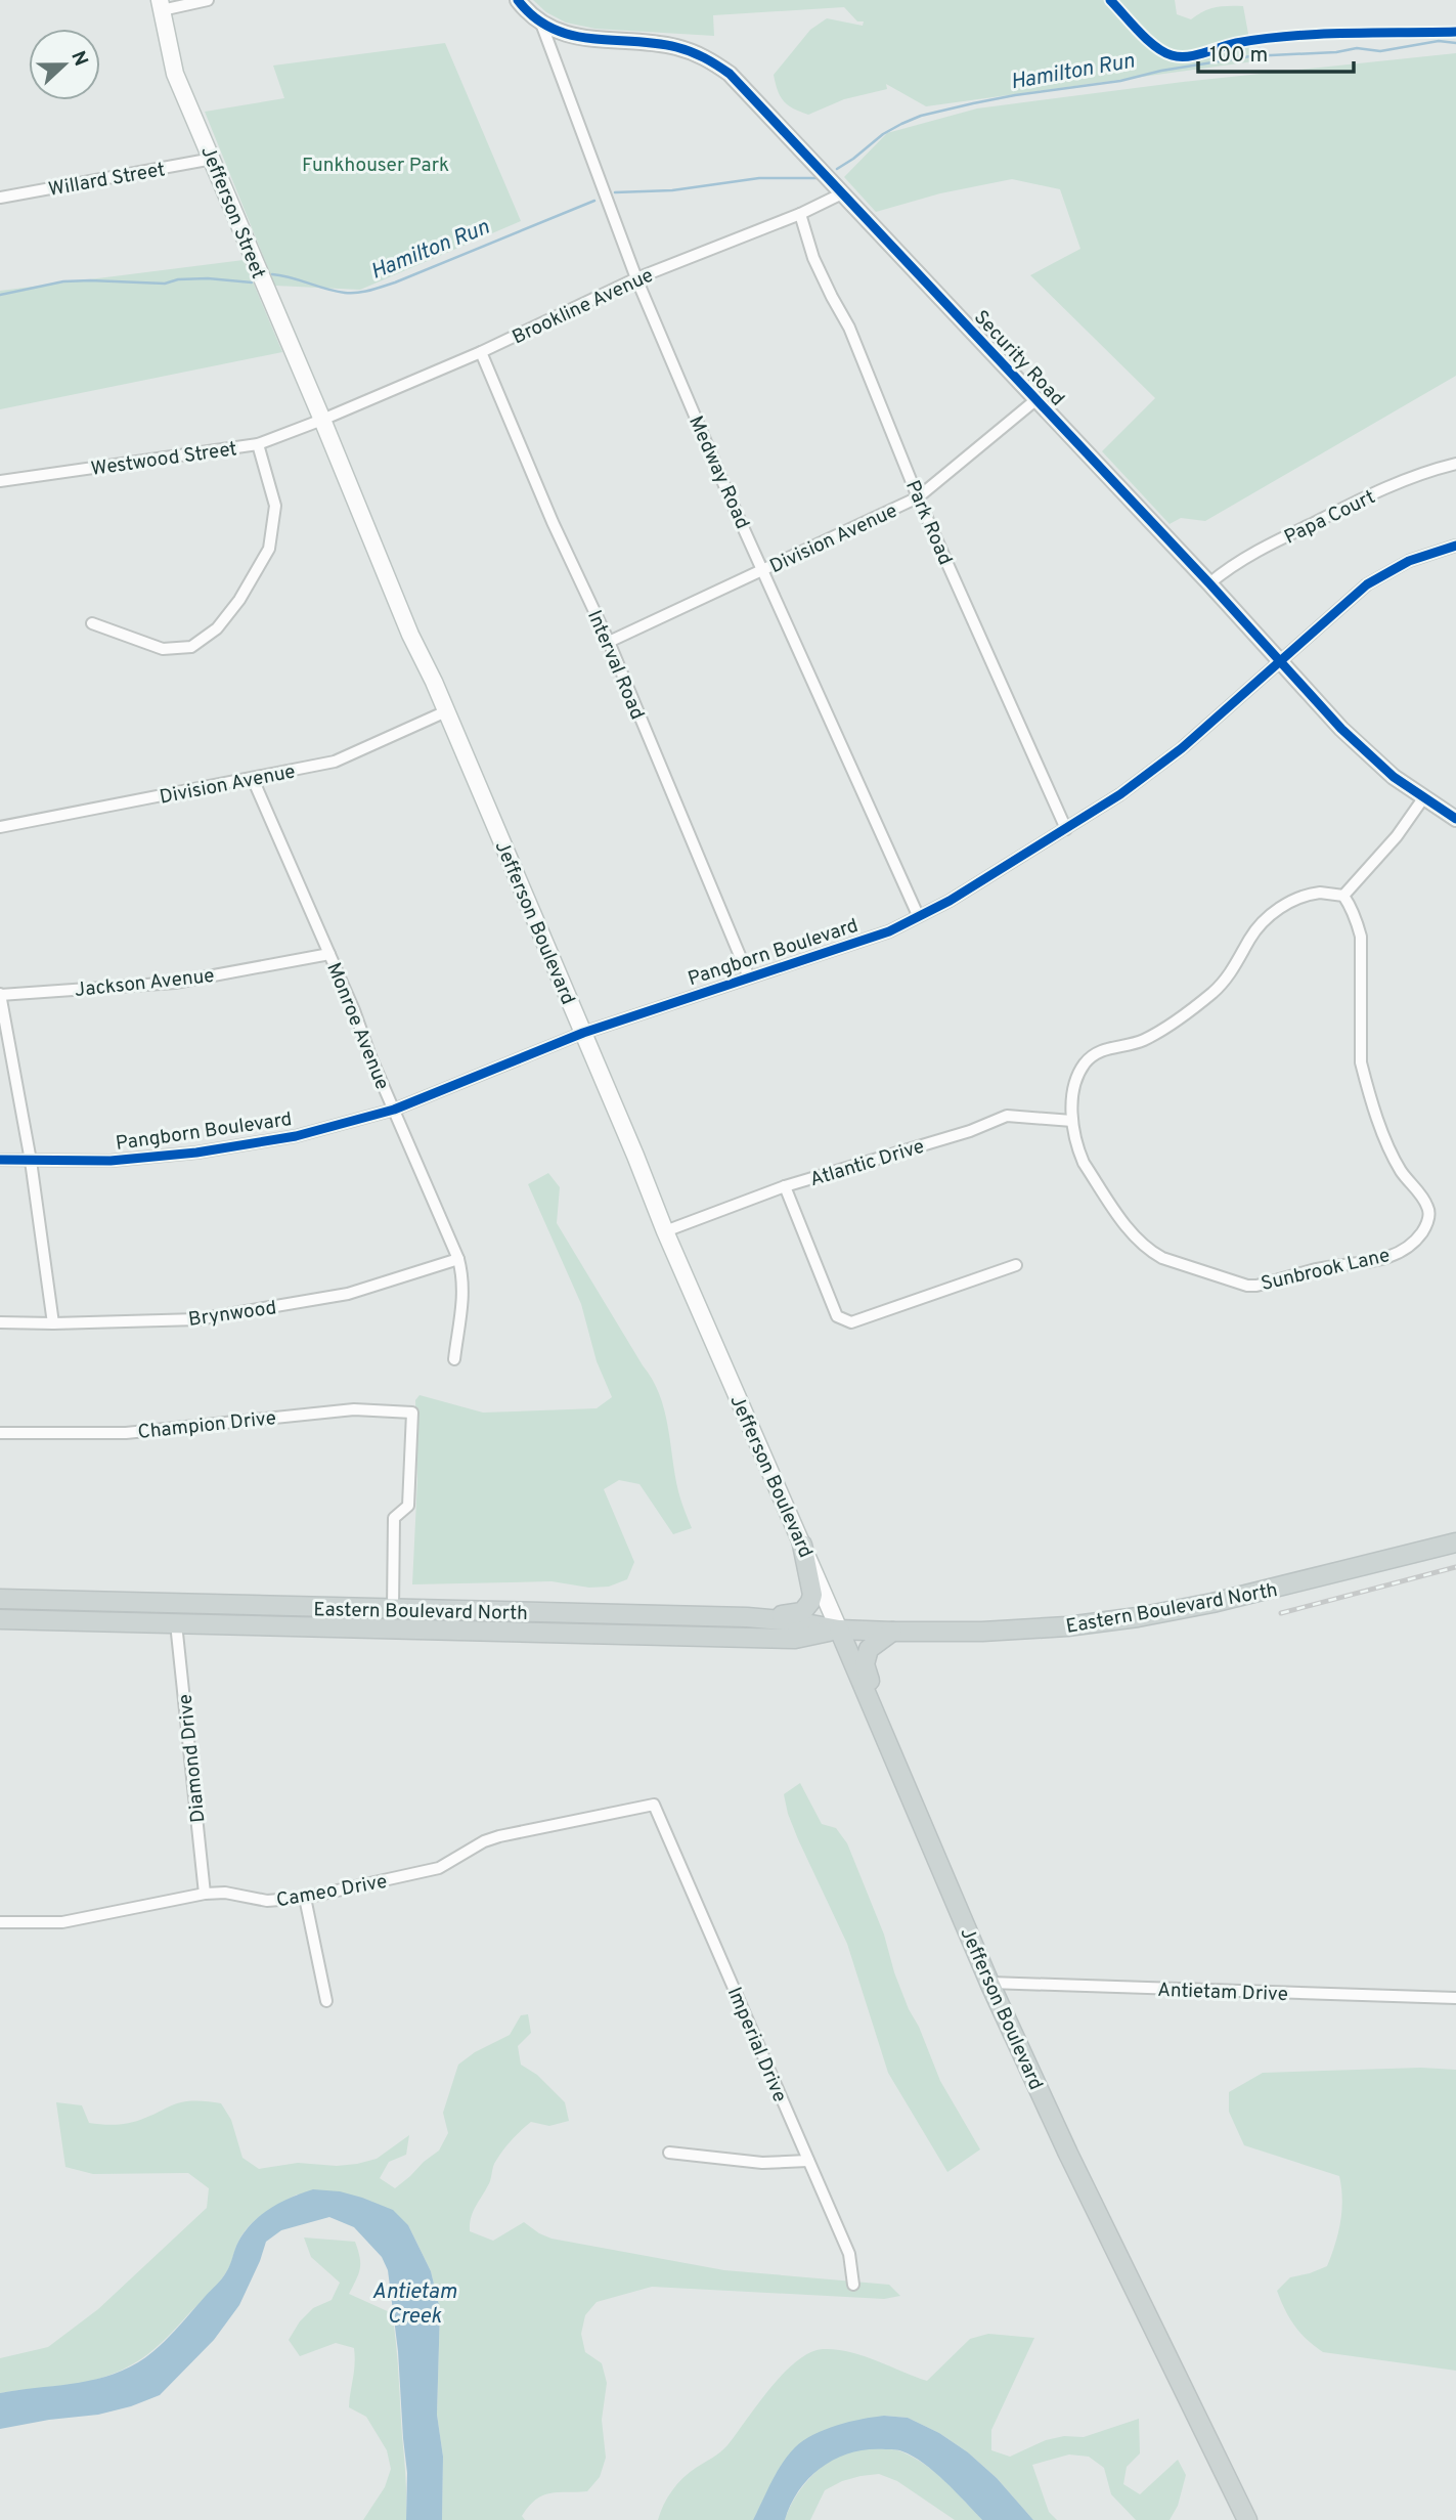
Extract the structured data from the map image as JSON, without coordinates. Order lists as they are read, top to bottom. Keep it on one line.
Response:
{"streets":{"main road":["Jefferson Street","Jefferson Boulevard","Eastern Boulevard North"],"street":["Willard Street","Brookline Avenue","Security Road","Westwood Street","Medway Road","Papa Court","Park Road","Division Avenue","Interval Road","Pangborn Boulevard","Jackson Avenue","Monroe Avenue","Atlantic Drive","Sunbrook Lane","Brynwood","Champion Drive","Diamond Drive","Cameo Drive","Antietam Drive","Imperial Drive"]},"crossings":[["Willard Street","Jefferson Street"],["Jefferson Street","Brookline Avenue"],["Jefferson Street","Westwood Street"],["Jefferson Street","Jefferson Boulevard"],["Brookline Avenue","Security Road"],["Brookline Avenue","Westwood Street"],["Brookline Avenue","Medway Road"],["Brookline Avenue","Park Road"],["Brookline Avenue","Interval Road"],["Brookline Avenue","Jefferson Boulevard"],["Security Road","Medway Road"],["Security Road","Papa Court"],["Security Road","Division Avenue"],["Security Road","Pangborn Boulevard"],["Westwood Street","Jefferson Boulevard"],["Medway Road","Division Avenue"],["Medway Road","Pangborn Boulevard"],["Park Road","Division Avenue"],["Park Road","Pangborn Boulevard"],["Division Avenue","Interval Road"],["Division Avenue","Jefferson Boulevard"],["Division Avenue","Monroe Avenue"],["Interval Road","Pangborn Boulevard"],["Jefferson Boulevard","Pangborn Boulevard"],["Jefferson Boulevard","Atlantic Drive"],["Jefferson Boulevard","Eastern Boulevard North"],["Jefferson Boulevard","Antietam Drive"],["Pangborn Boulevard","Monroe Avenue"],["Jackson Avenue","Monroe Avenue"],["Monroe Avenue","Brynwood"],["Atlantic Drive","Sunbrook Lane"],["Champion Drive","Eastern Boulevard North"],["Eastern Boulevard North","Diamond Drive"],["Diamond Drive","Cameo Drive"],["Cameo Drive","Imperial Drive"]],"water":["Hamilton Run","Antietam Creek"],"parks":["Funkhouser Park"],"scale_bar":"100 m","north":"right"}
